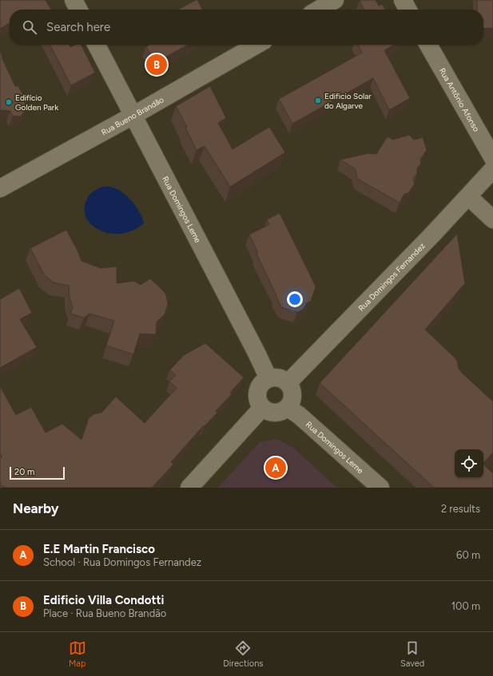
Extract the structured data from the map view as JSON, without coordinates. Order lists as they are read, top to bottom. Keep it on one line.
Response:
{"streets":{"street":["Rua Antônio Afonso","Rua Bueno Brandão","Rua Domingos Leme","Rua Domingos Fernandez"]},"crossings":[["Rua Bueno Brandão","Rua Domingos Leme"],["Rua Domingos Leme","Rua Domingos Fernandez"]],"places":["Edificio Solar do Algarve","Edifício Golden Park"],"scale_bar":"20 m","page":{"search":"Search here","pins":["B","A"],"scale":"20 m","heading":["Nearby","2 results"],"list":[{"mark":"A","name":"E.E Martin Francisco","note":"School · Rua Domingos Fernandez","value":"60 m"},{"mark":"B","name":"Edificio Villa Condotti","note":"Place · Rua Bueno Brandão","value":"100 m"}],"nav":["Map","Directions","Saved"]}}
